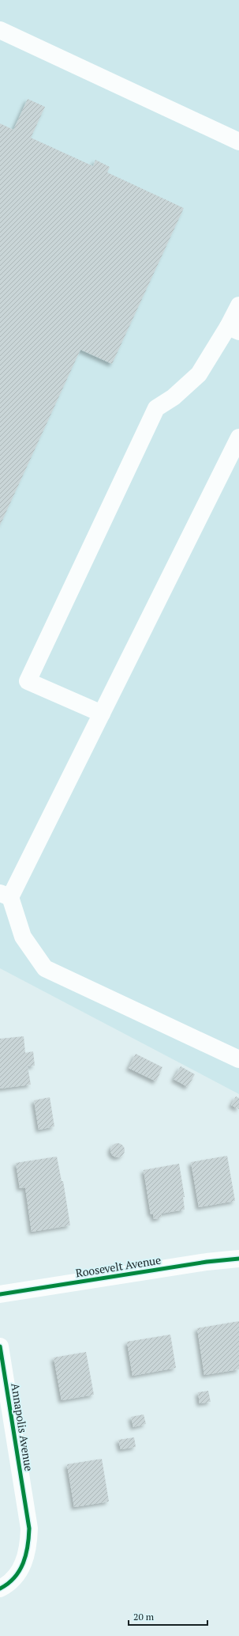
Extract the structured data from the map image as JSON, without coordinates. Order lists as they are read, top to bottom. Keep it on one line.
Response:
{"streets":{"street":["Roosevelt Avenue","Annapolis Avenue"]},"scale_bar":"20 m"}
